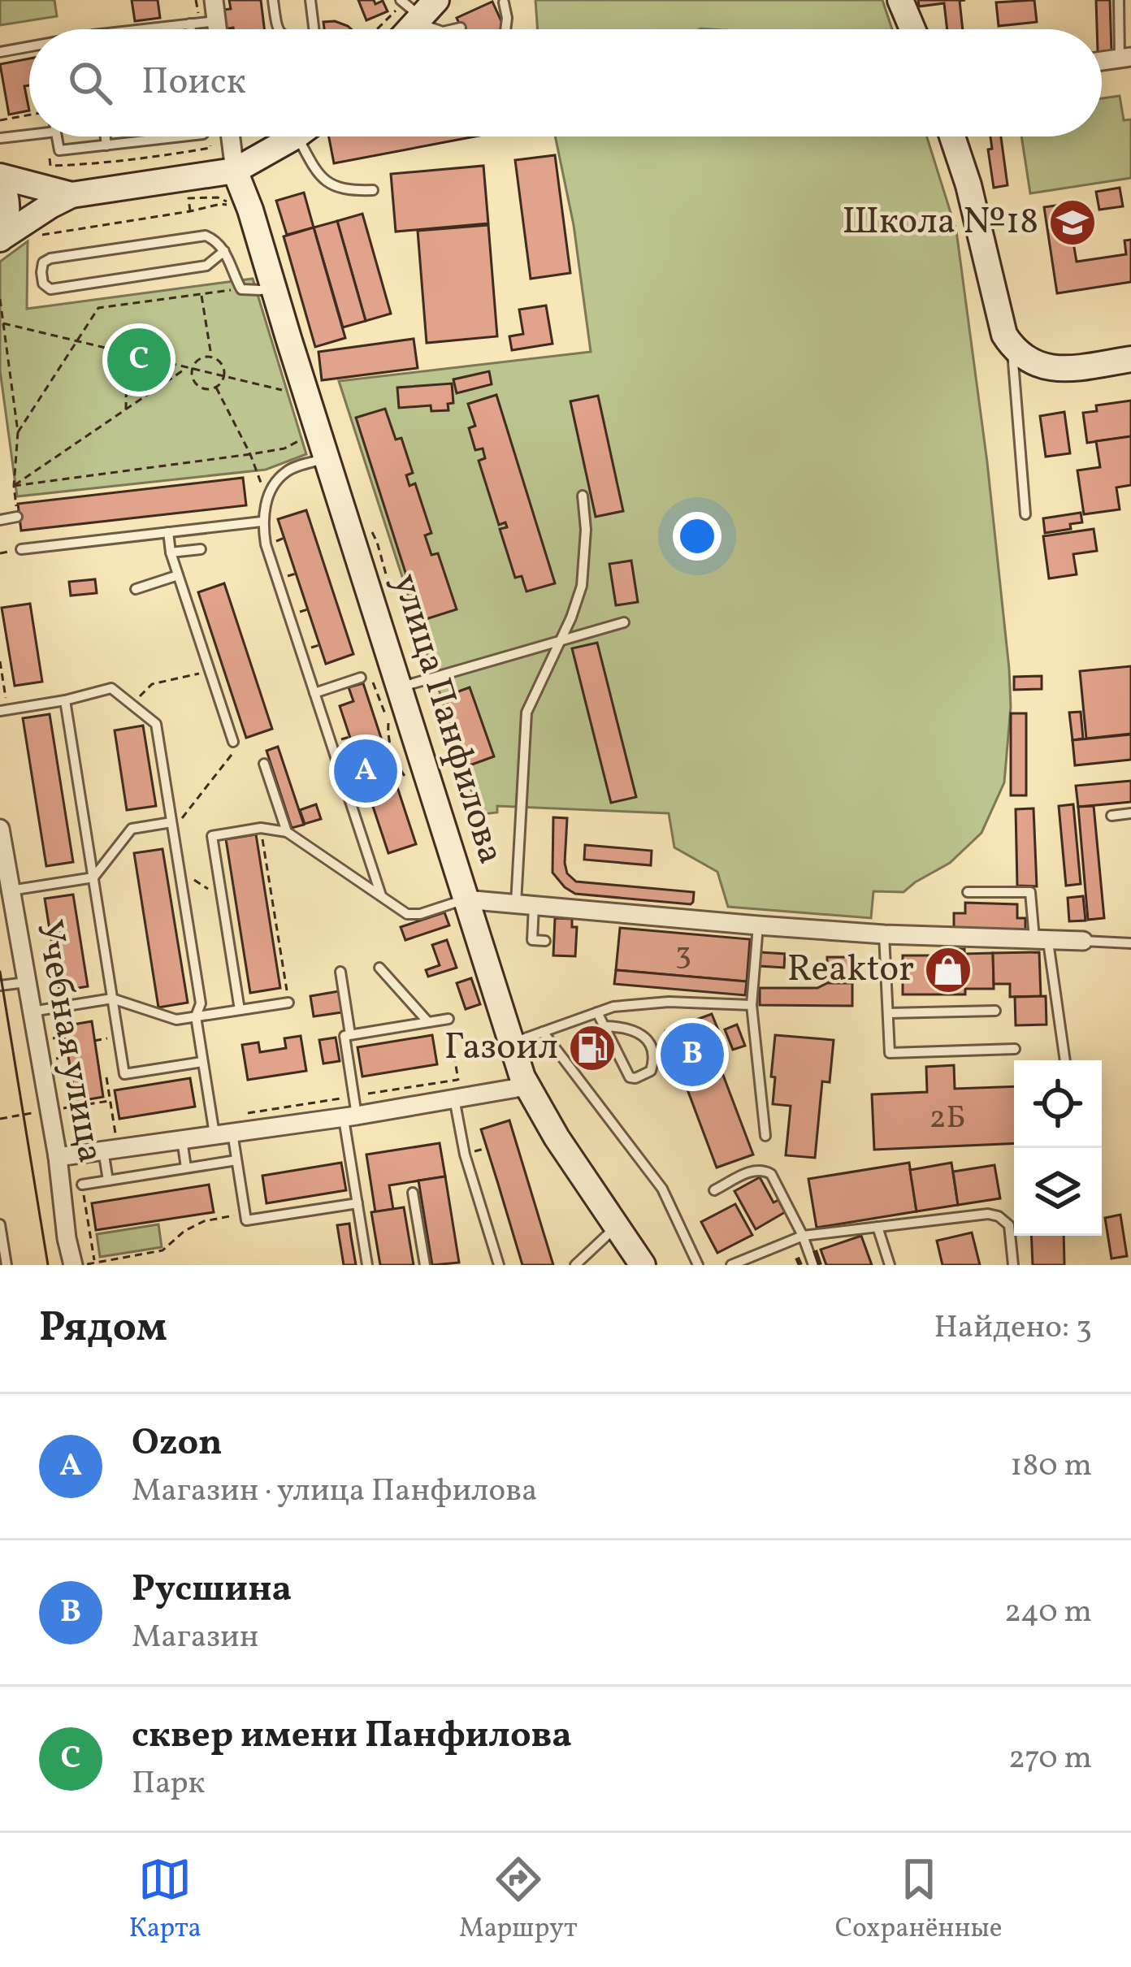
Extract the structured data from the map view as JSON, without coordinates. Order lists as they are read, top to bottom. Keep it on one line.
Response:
{"streets":{"main road":["улица Панфилова"],"street":["Учебная улица"]},"places":{"school or university":["Школа №18"],"shop":["Reaktor"],"fuel station":["Газоил"]},"house_numbers":["3","2Б"],"page":{"search":"Поиск","pins":["C","A","B"],"heading":["Рядом","Найдено: 3"],"list":[{"mark":"A","name":"Ozon","note":"Магазин · улица Панфилова","value":"180 m"},{"mark":"B","name":"Русшина","note":"Магазин","value":"240 m"},{"mark":"C","name":"сквер имени Панфилова","note":"Парк","value":"270 m"}],"nav":["Карта","Маршрут","Сохранённые"]}}
